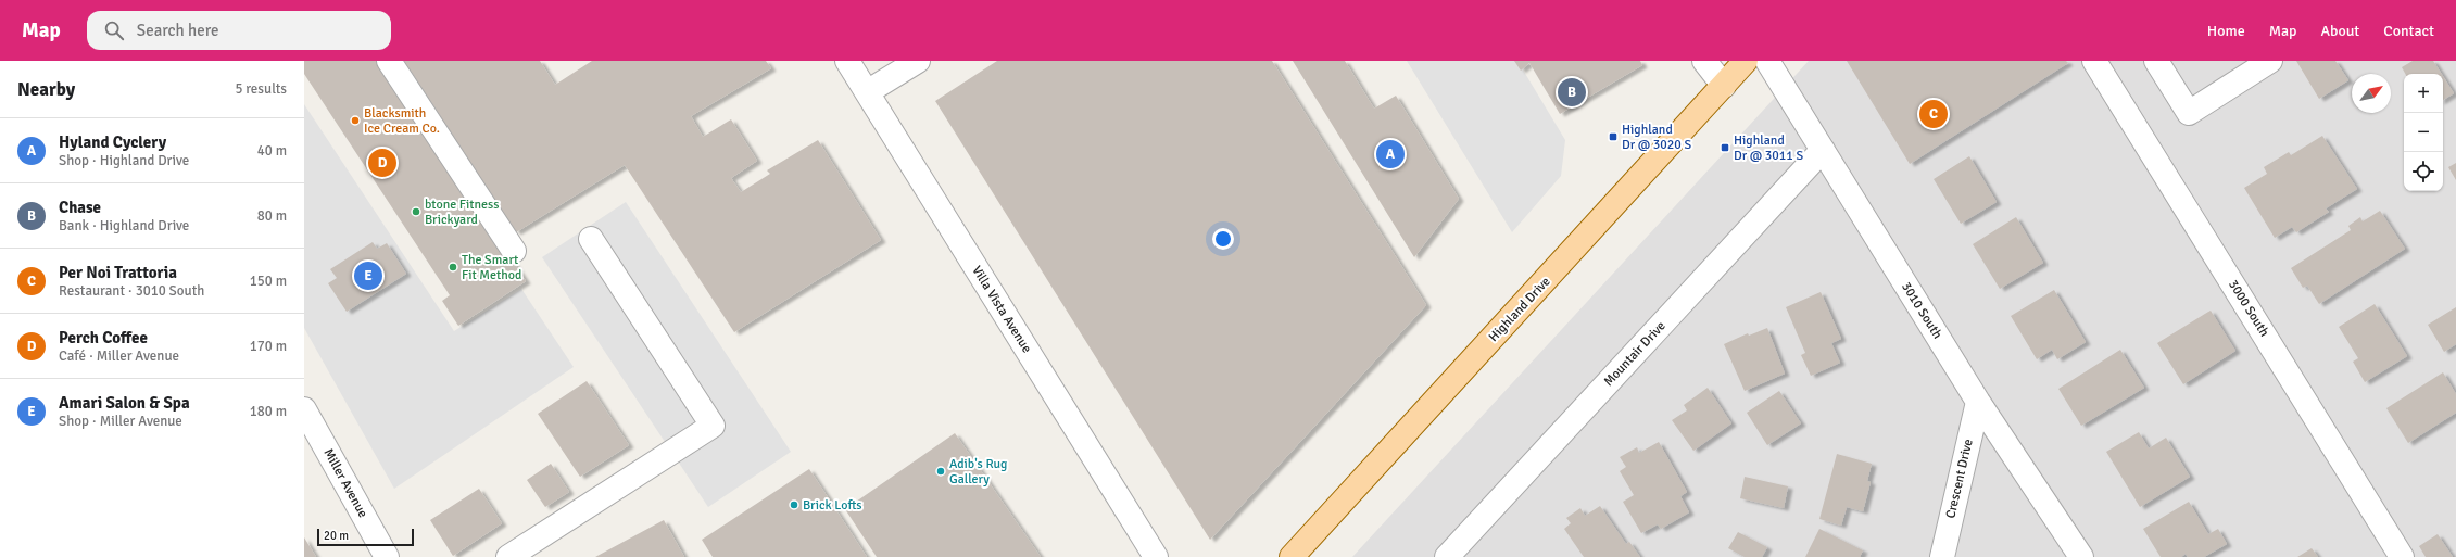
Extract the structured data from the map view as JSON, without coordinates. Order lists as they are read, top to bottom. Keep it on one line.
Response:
{"streets":{"main road":["Highland Drive"],"street":["3000 South","Villa Vista Avenue","3010 South","Mountair Drive","Crescent Drive","Miller Avenue"]},"crossings":[["3010 South","Mountair Drive"],["3010 South","Crescent Drive"]],"places":{"other":["Blacksmith Ice Cream Co.","btone Fitness Brickyard","The Smart Fit Method","Adib's Rug Gallery","Brick Lofts"],"transit":["Highland Dr @ 3020 S","Highland Dr @ 3011 S"]},"scale_bar":"20 m","north":"top right","page":{"header":"Map","search":"Search here","nav":["Home","Map","About","Contact"],"heading":["Nearby","5 results"],"map_buttons":["+","−"],"pins":["B","C","A","D","E"],"list":[{"mark":"A","name":"Hyland Cyclery","note":"Shop · Highland Drive","value":"40 m"},{"mark":"B","name":"Chase","note":"Bank · Highland Drive","value":"80 m"},{"mark":"C","name":"Per Noi Trattoria","note":"Restaurant · 3010 South","value":"150 m"},{"mark":"D","name":"Perch Coffee","note":"Café · Miller Avenue","value":"170 m"},{"mark":"E","name":"Amari Salon & Spa","note":"Shop · Miller Avenue","value":"180 m"}],"scale":"20 m"}}
